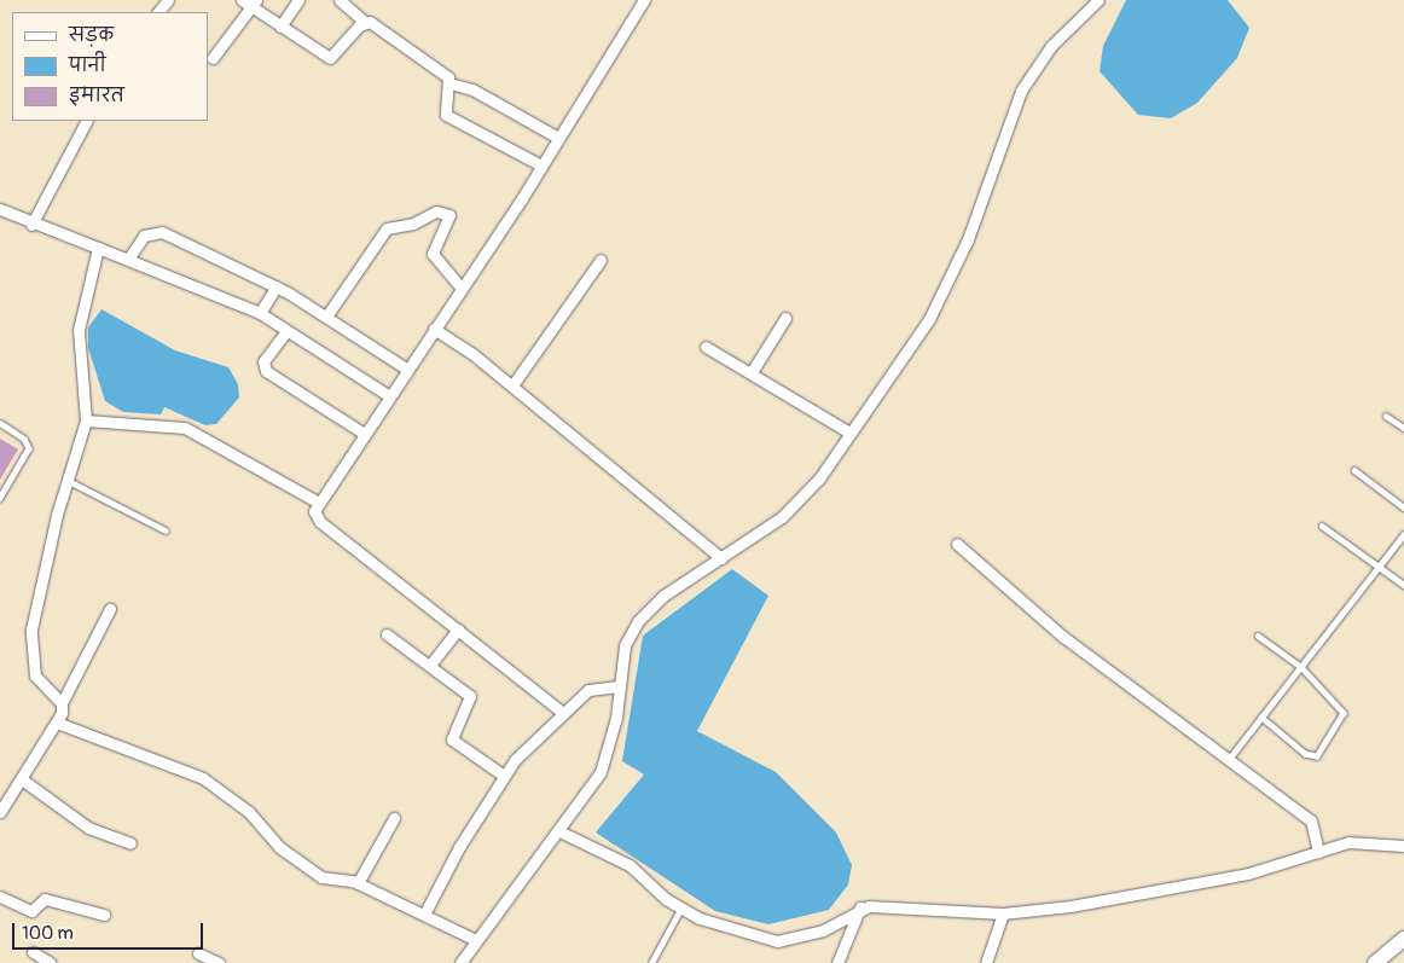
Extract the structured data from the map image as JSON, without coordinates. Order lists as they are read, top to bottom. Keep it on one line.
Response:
{"legend":["सड़क","पानी","इमारत"],"scale_bar":"100 m"}
